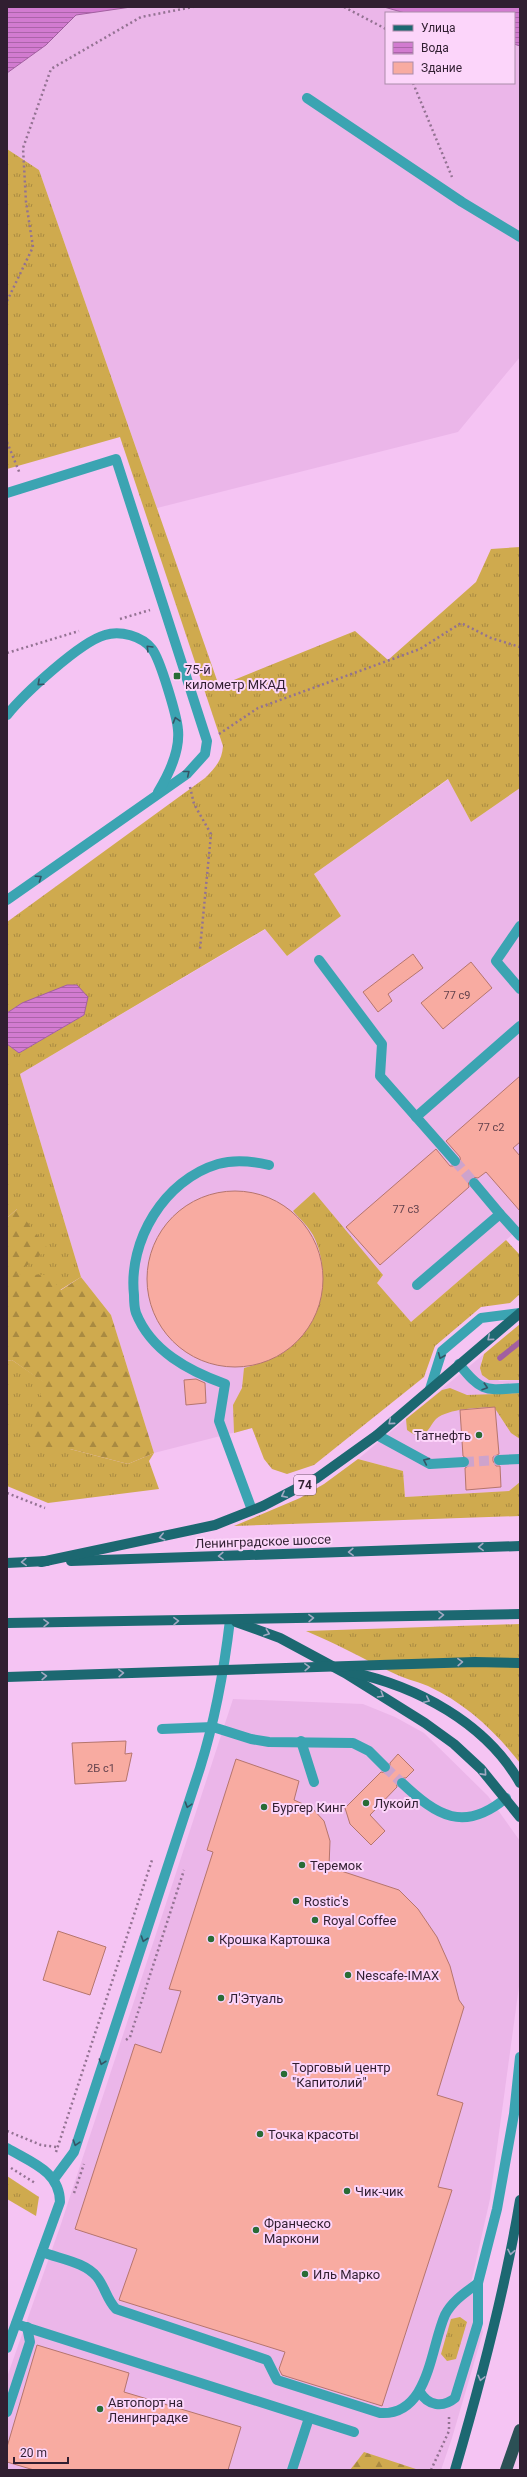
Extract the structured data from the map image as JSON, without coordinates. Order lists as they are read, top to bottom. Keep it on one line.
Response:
{"streets":{"main road":["74","Ленинградское шоссе"]},"crossings":[["74","Ленинградское шоссе"]],"places":{"transit":["75-й километр МКАД"],"other":["Татнефть","Лукойл","Бургер Кинг","Теремок","Rostic's","Royal Coffee","Крошка Картошка","Nescafe-IMAX","Л'Этуаль","Торговый центр \"Капитолий\"","Точка красоты","Чик-чик","Франческо Маркони","Иль Марко","Автопорт на Ленинградке"]},"house_numbers":["77 с9","77 с2","77 с3","2Б с1"],"legend":["Улица","Вода","Здание"],"scale_bar":"20 m"}
